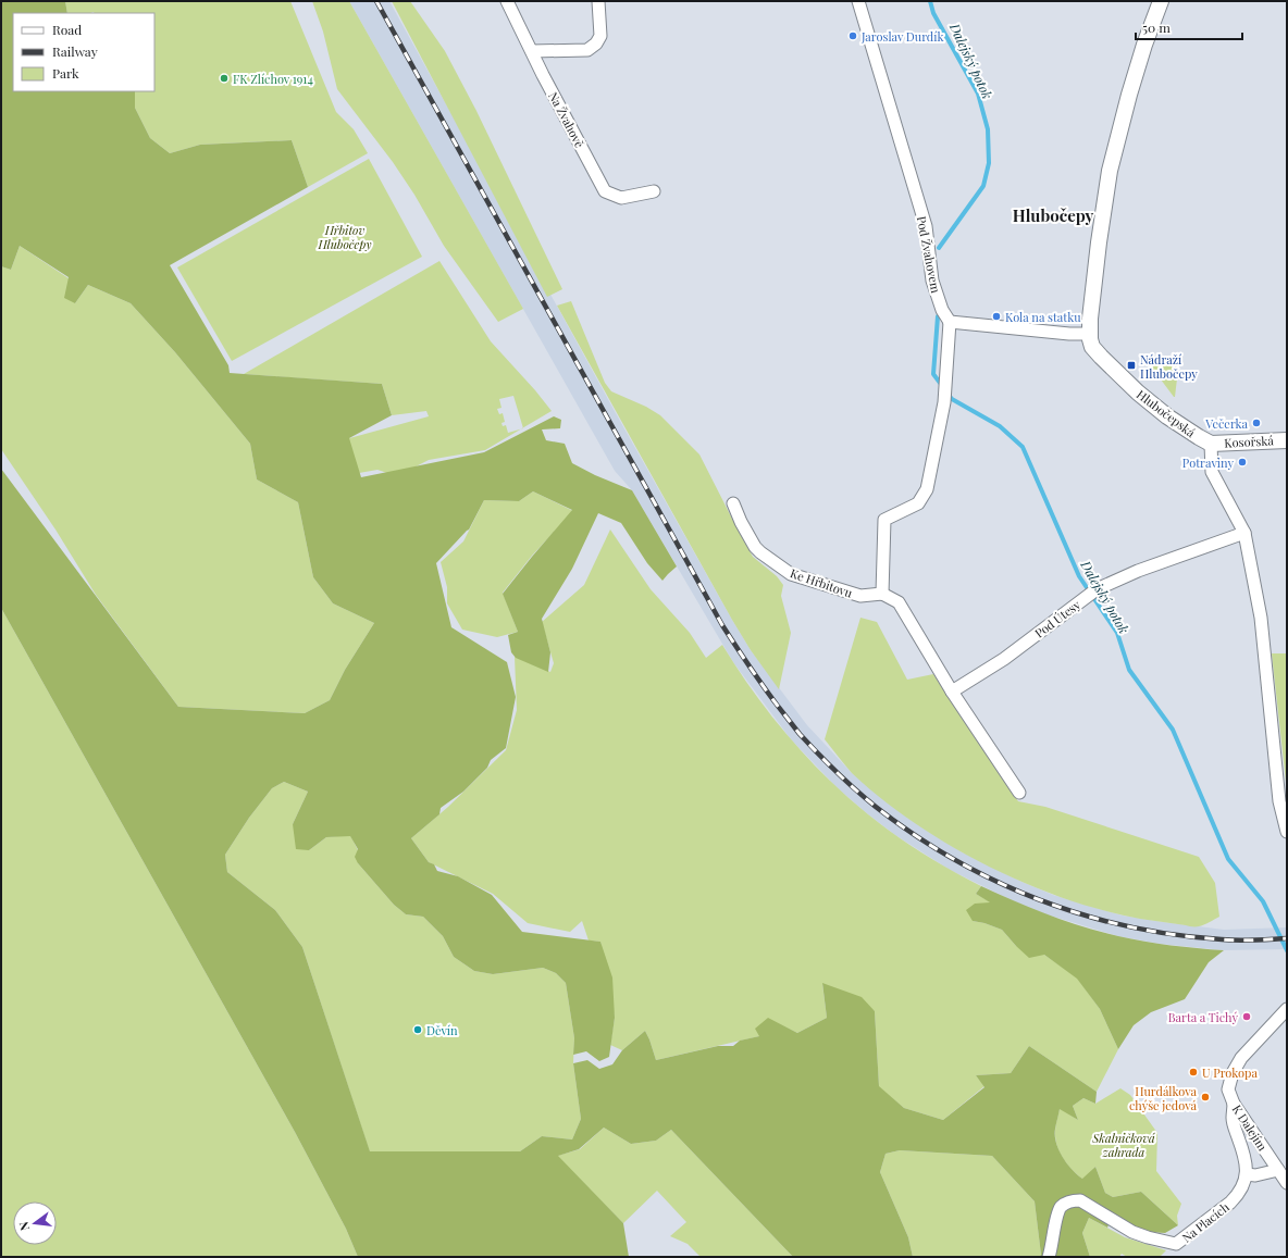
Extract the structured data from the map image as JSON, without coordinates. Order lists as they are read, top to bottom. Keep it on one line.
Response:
{"streets":{"street":["Na Žvahově","Pod Žvahovem","Hlubočepská","Kosořská","Ke Hřbitovu","Pod Útesy","K Dalejím","Na Placích"]},"crossings":[["Hlubočepská","Kosořská"]],"districts":["Hlubočepy"],"water":["Dalejský potok"],"parks":["Hřbitov Hlubočepy","Skalničková zahrada"],"places":{"other":["Jaroslav Durdík","FK Zlíchov 1914","Kola na statku","Večerka","Potraviny","Barta a Tichý","Děvín","U Prokopa","Hurdálkova chýše jedová"],"transit":["Nádraží Hlubočepy"]},"legend":["Road","Railway","Park"],"scale_bar":"50 m","north":"left"}
